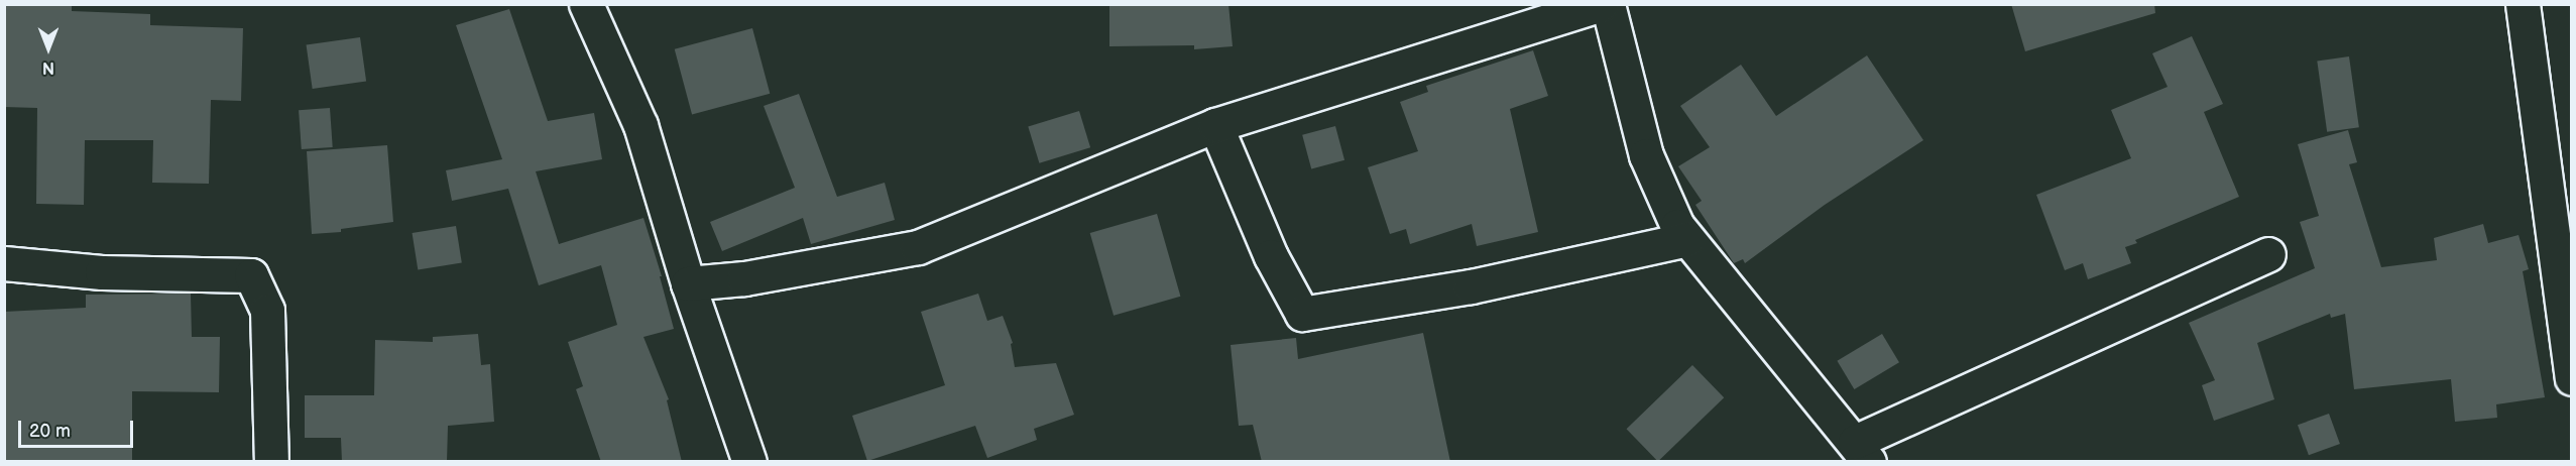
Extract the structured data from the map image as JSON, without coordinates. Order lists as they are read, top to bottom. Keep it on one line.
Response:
{"scale_bar":"20 m","north":"bottom"}
